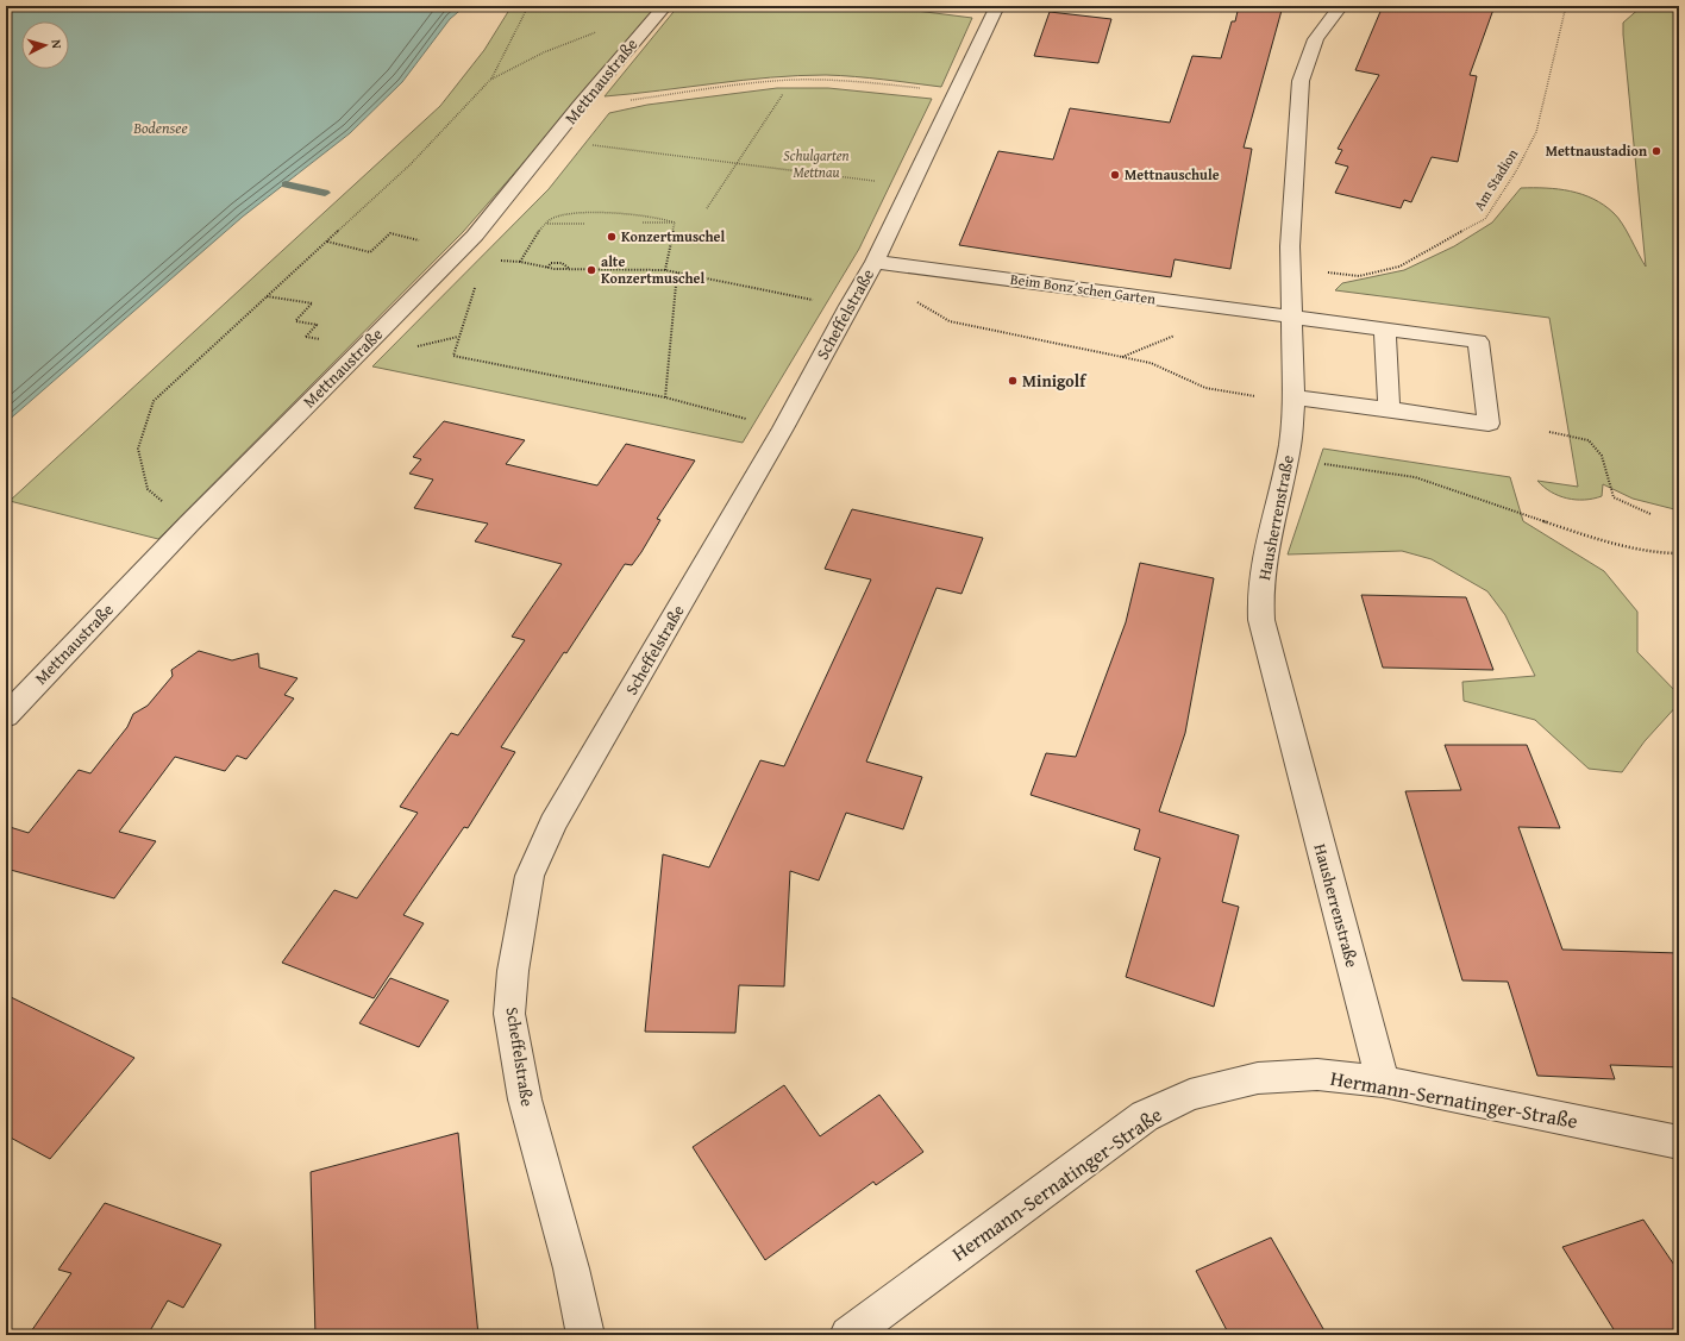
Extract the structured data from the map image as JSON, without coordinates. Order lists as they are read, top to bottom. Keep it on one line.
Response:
{"streets":{"street":["Mettnaustraße","Beim Bonz´schen Garten","Scheffelstraße","Hausherrenstraße","Hermann-Sernatinger-Straße"],"path":["Am Stadion"]},"crossings":[["Am Stadion","Hausherrenstraße"],["Beim Bonz´schen Garten","Scheffelstraße"],["Beim Bonz´schen Garten","Hausherrenstraße"],["Hausherrenstraße","Hermann-Sernatinger-Straße"]],"water":["Bodensee"],"parks":["Schulgarten Mettnau"],"places":["Mettnaustadion","Mettnauschule","Konzertmuschel","alte Konzertmuschel","Minigolf"],"north":"right"}
